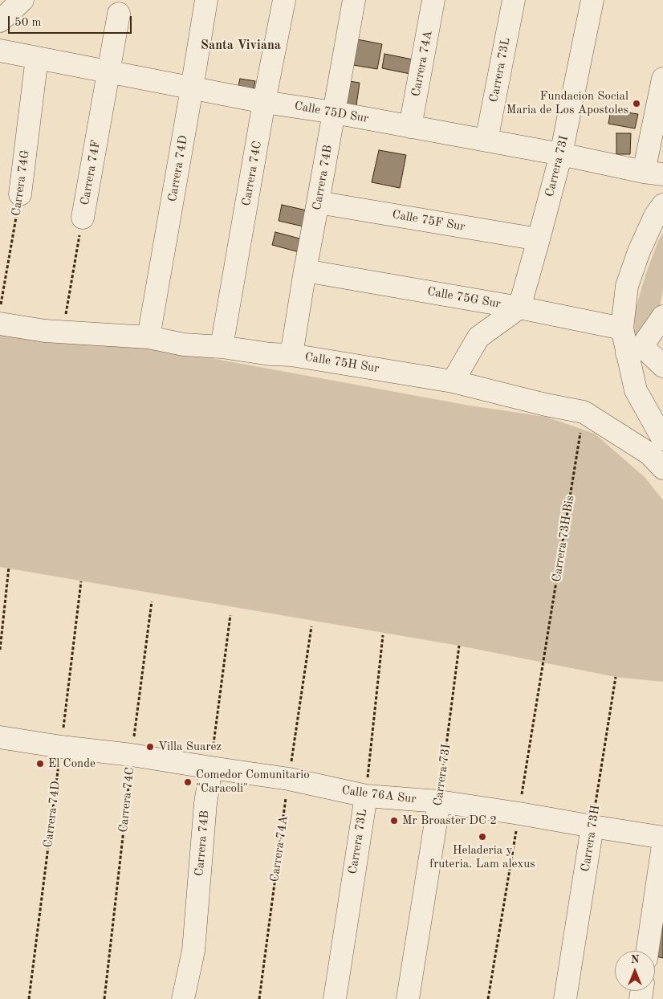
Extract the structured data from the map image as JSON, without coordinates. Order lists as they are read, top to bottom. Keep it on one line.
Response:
{"streets":{"street":["Carrera 74A","Carrera 73L","Calle 75D Sur","Carrera 73I","Carrera 74D","Carrera 74F","Carrera 74C","Carrera 74B","Carrera 74G","Calle 75F Sur","Calle 75G Sur","Calle 75H Sur","Calle 76A Sur","Carrera 73H"],"path":["Carrera 73H Bis"]},"crossings":[["Carrera 74A","Calle 75D Sur"],["Carrera 74A","Calle 76A Sur"],["Carrera 73L","Calle 75D Sur"],["Carrera 73L","Calle 76A Sur"],["Calle 75D Sur","Carrera 73I"],["Calle 75D Sur","Carrera 74D"],["Calle 75D Sur","Carrera 74F"],["Calle 75D Sur","Carrera 74C"],["Calle 75D Sur","Carrera 74B"],["Calle 75D Sur","Carrera 74G"],["Carrera 73I","Calle 75F Sur"],["Carrera 73I","Calle 75G Sur"],["Carrera 73I","Calle 76A Sur"],["Carrera 74D","Calle 75H Sur"],["Carrera 74D","Calle 76A Sur"],["Carrera 74F","Calle 75H Sur"],["Carrera 74C","Calle 75H Sur"],["Carrera 74C","Calle 76A Sur"],["Carrera 74B","Calle 75F Sur"],["Carrera 74B","Calle 75G Sur"],["Carrera 74B","Calle 75H Sur"],["Carrera 74B","Calle 76A Sur"],["Calle 75H Sur","Carrera 73H Bis"],["Calle 76A Sur","Carrera 73H"]],"districts":["Santa Viviana"],"places":["Fundacion Social Maria de Los Apostoles","Villa Suarez","El Conde","Comedor Comunitario \"Caracoli\"","Mr Broaster DC 2","Heladeria y fruteria. Lam alexus"],"scale_bar":"50 m","north":"top"}
